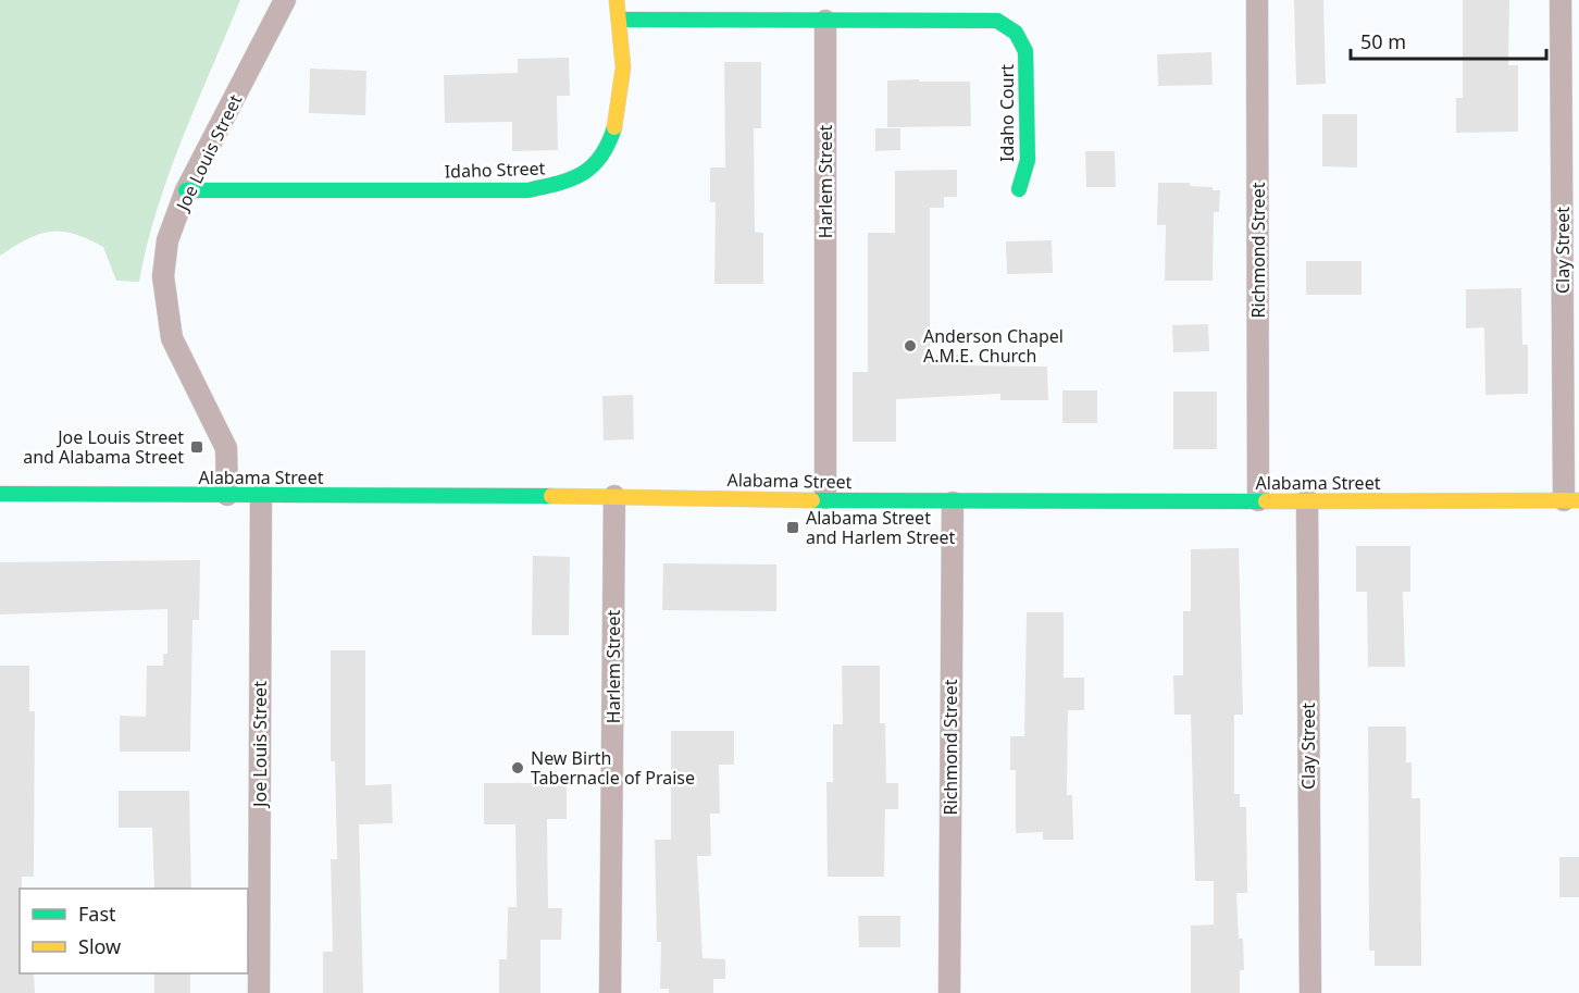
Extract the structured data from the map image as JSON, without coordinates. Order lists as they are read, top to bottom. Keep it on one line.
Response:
{"streets":{"street":["Idaho Court","Joe Louis Street","Idaho Street","Harlem Street","Richmond Street","Clay Street","Alabama Street"]},"crossings":[["Idaho Court","Harlem Street"],["Joe Louis Street","Idaho Street"],["Joe Louis Street","Alabama Street"],["Harlem Street","Alabama Street"],["Richmond Street","Alabama Street"],["Clay Street","Alabama Street"]],"places":{"other":["Anderson Chapel A.M.E. Church","New Birth Tabernacle of Praise"],"transit":["Joe Louis Street and Alabama Street","Alabama Street and Harlem Street"]},"legend":["Fast","Slow"],"scale_bar":"50 m"}
